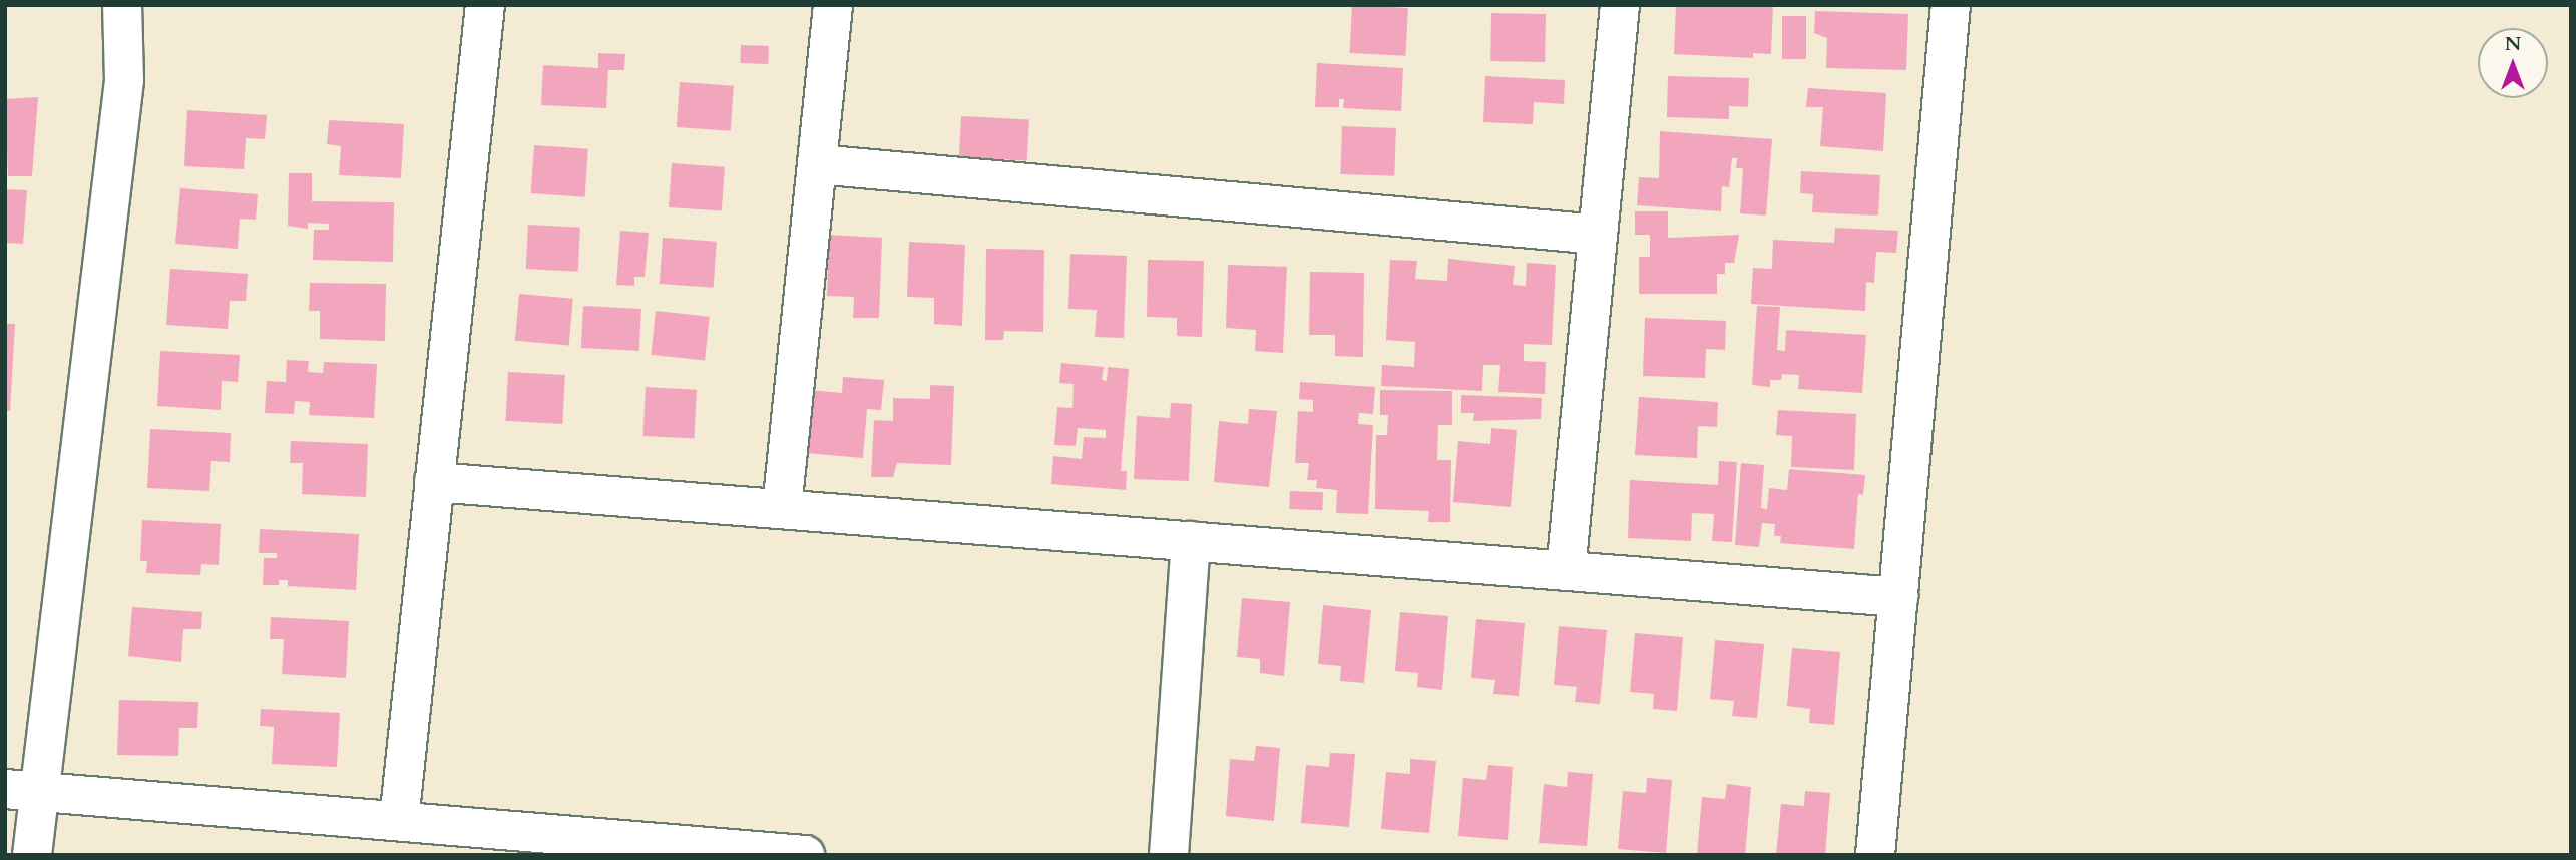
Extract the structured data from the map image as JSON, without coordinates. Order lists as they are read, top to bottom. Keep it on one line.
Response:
{"north":"top"}
